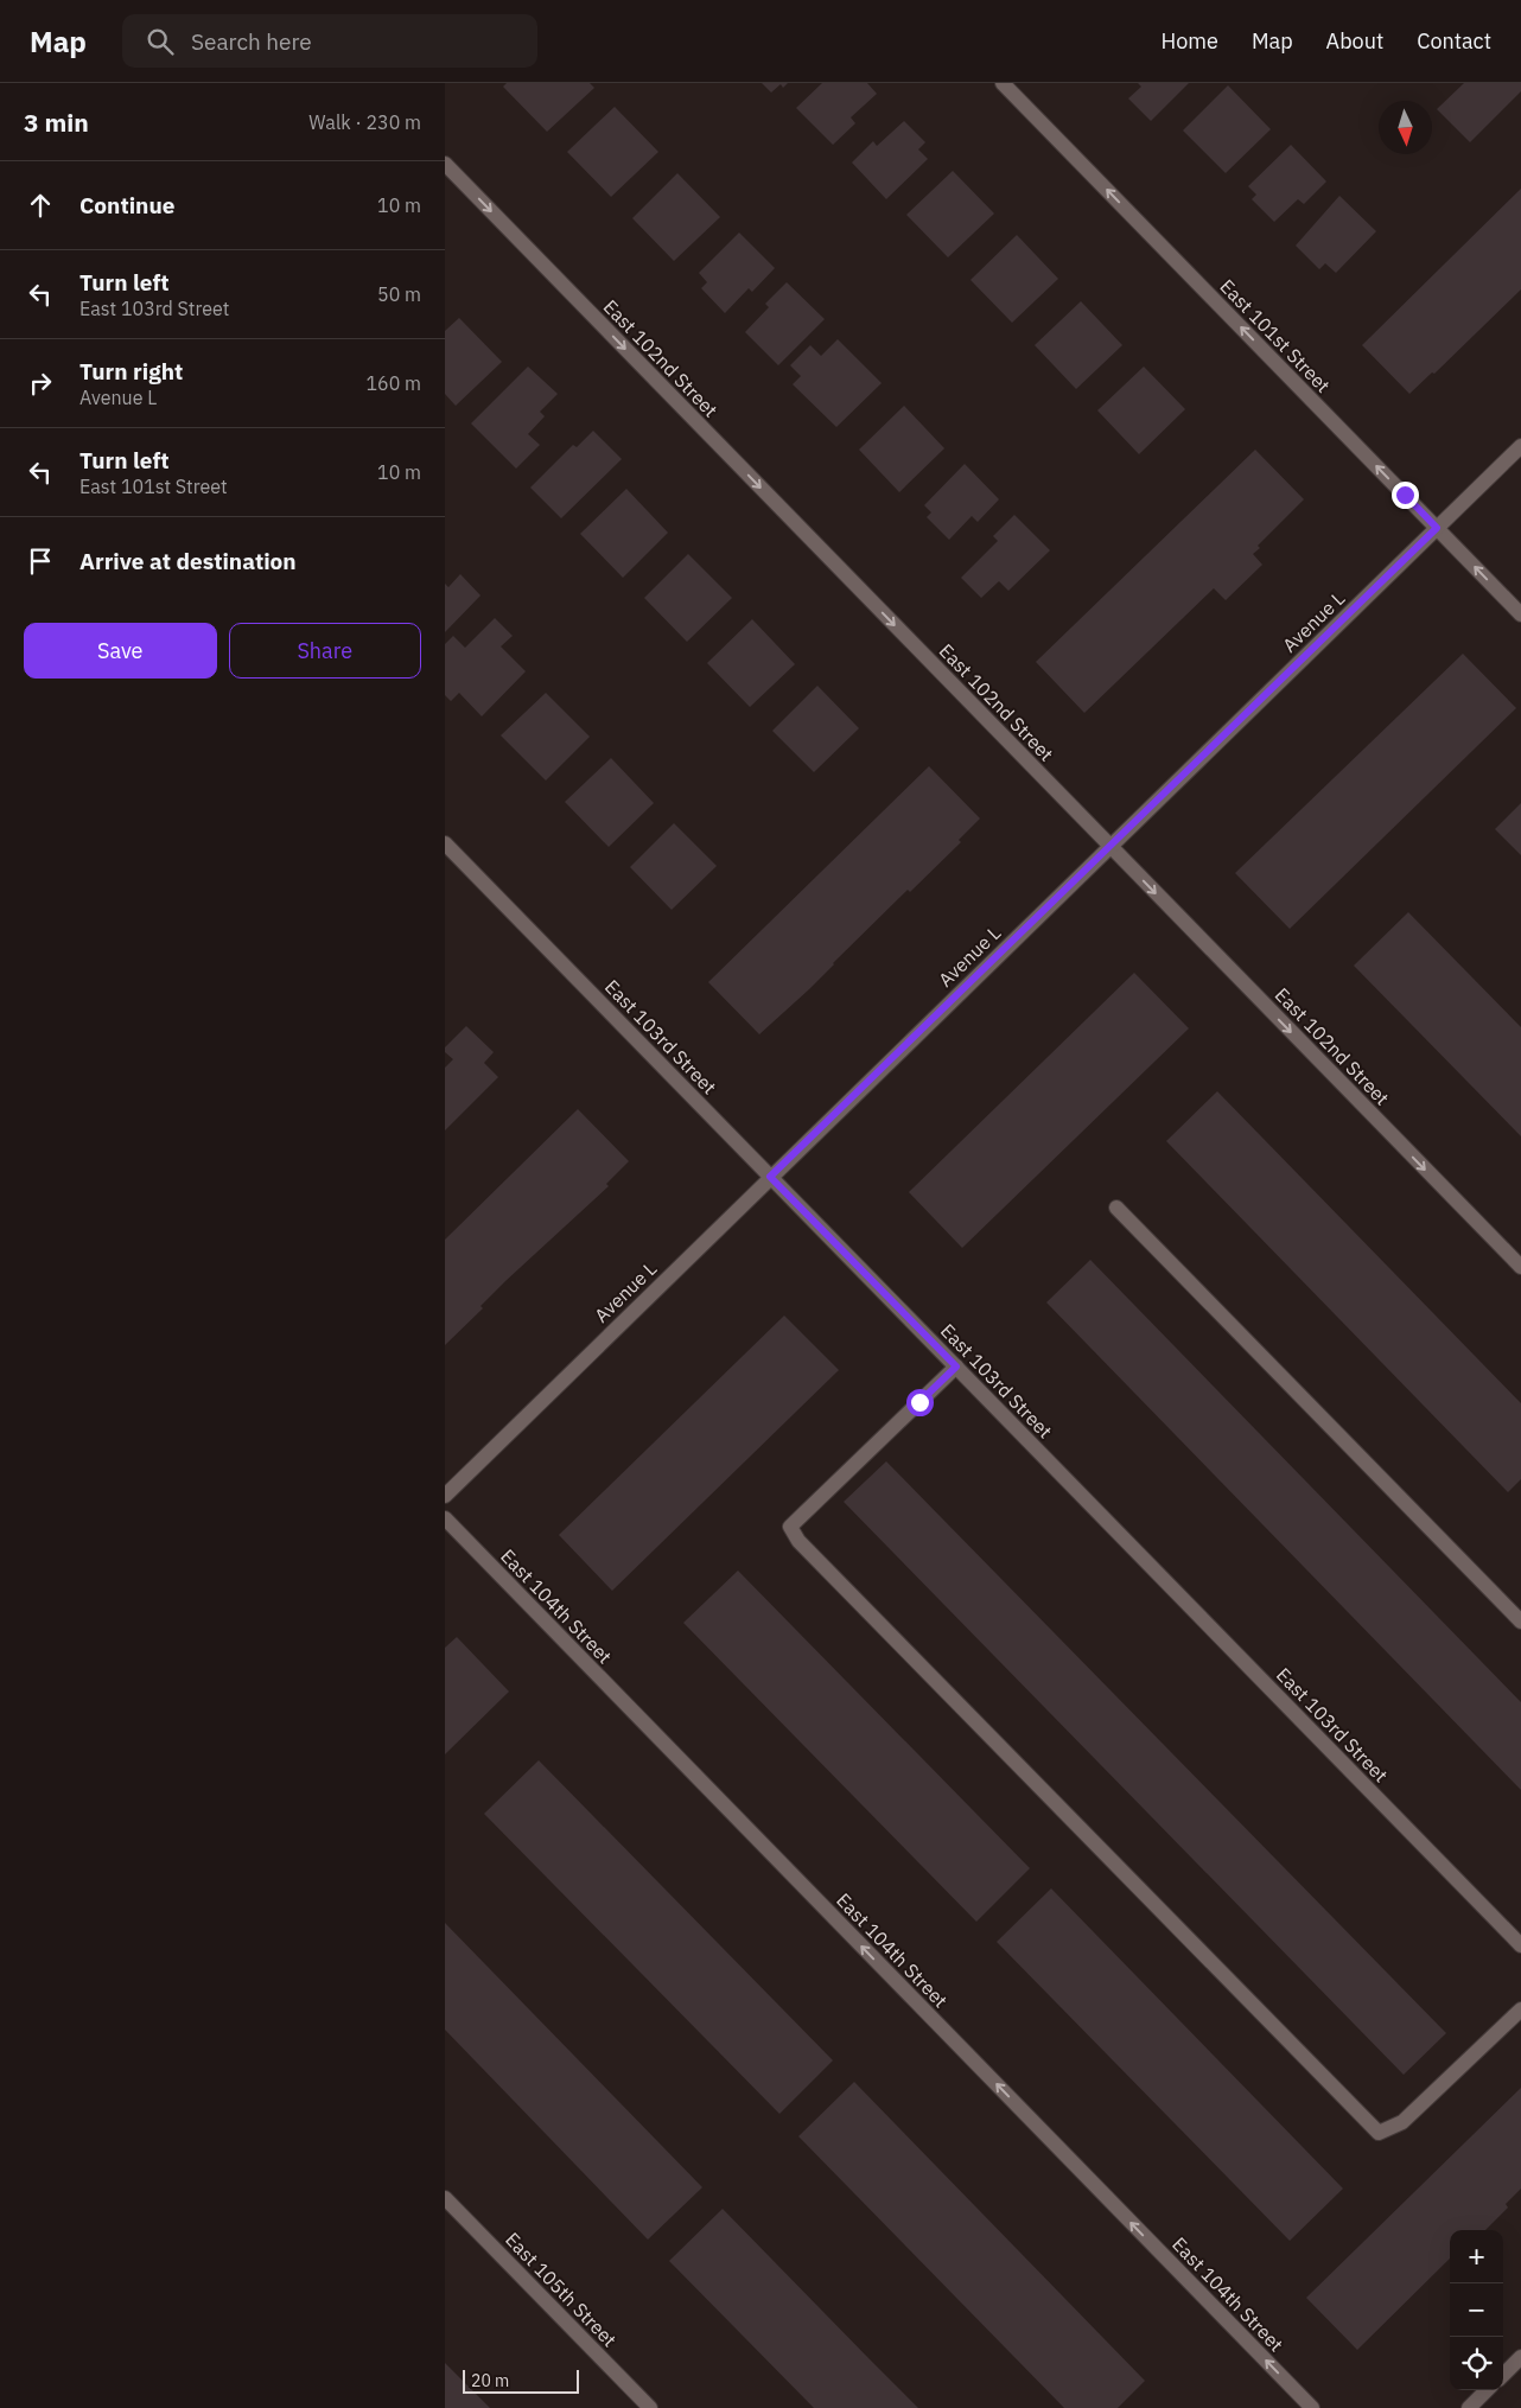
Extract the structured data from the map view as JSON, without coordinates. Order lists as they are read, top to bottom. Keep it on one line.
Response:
{"streets":{"street":["East 101st Street","East 102nd Street","Avenue L","East 103rd Street","East 104th Street","East 105th Street"]},"crossings":[["East 101st Street","Avenue L"],["East 102nd Street","Avenue L"],["Avenue L","East 103rd Street"]],"one_way":["East 101st Street","East 102nd Street","East 104th Street"],"scale_bar":"20 m","north":"bottom","page":{"header":"Map","search":"Search here","nav":["Home","Map","About","Contact"],"heading":["3 min","Walk · 230 m"],"list":[["Continue","10 m"],["Turn left","East 103rd Street","50 m"],["Turn right","Avenue L","160 m"],["Turn left","East 101st Street","10 m"],"Arrive at destination"],"buttons":["Save","Share"],"map_buttons":["+","−"],"scale":"20 m"}}
